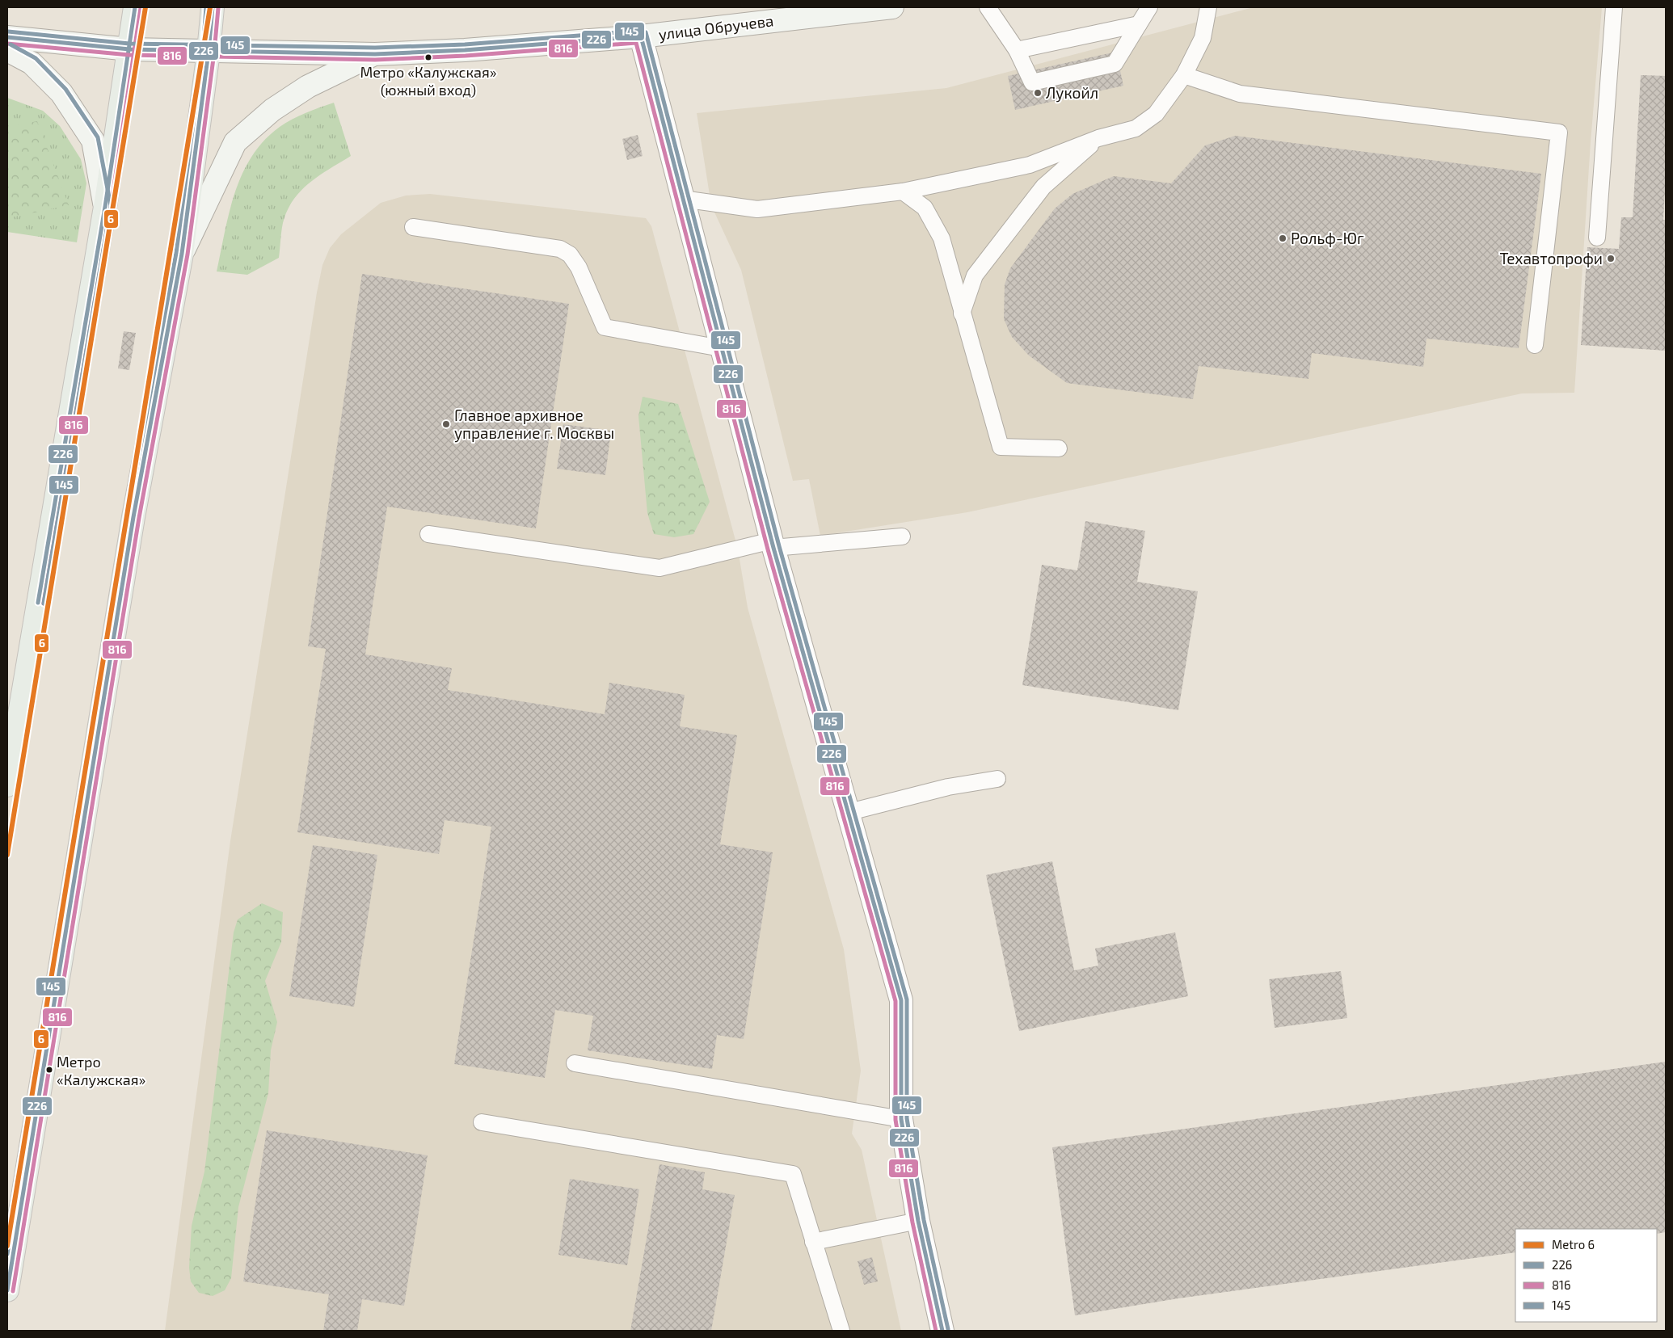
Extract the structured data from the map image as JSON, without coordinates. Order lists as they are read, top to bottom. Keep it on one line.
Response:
{"streets":{"main road":["улица Обручева"]},"places":["Метро «Калужская» (южный вход)","Лукойл","Рольф-Юг","Техавтопрофи","Главное архивное управление г. Москвы","Метро «Калужская»"],"lines":["metro line 6","transit line 226","transit line 145","transit line 816"],"legend":["Metro 6","226","816","145"]}
